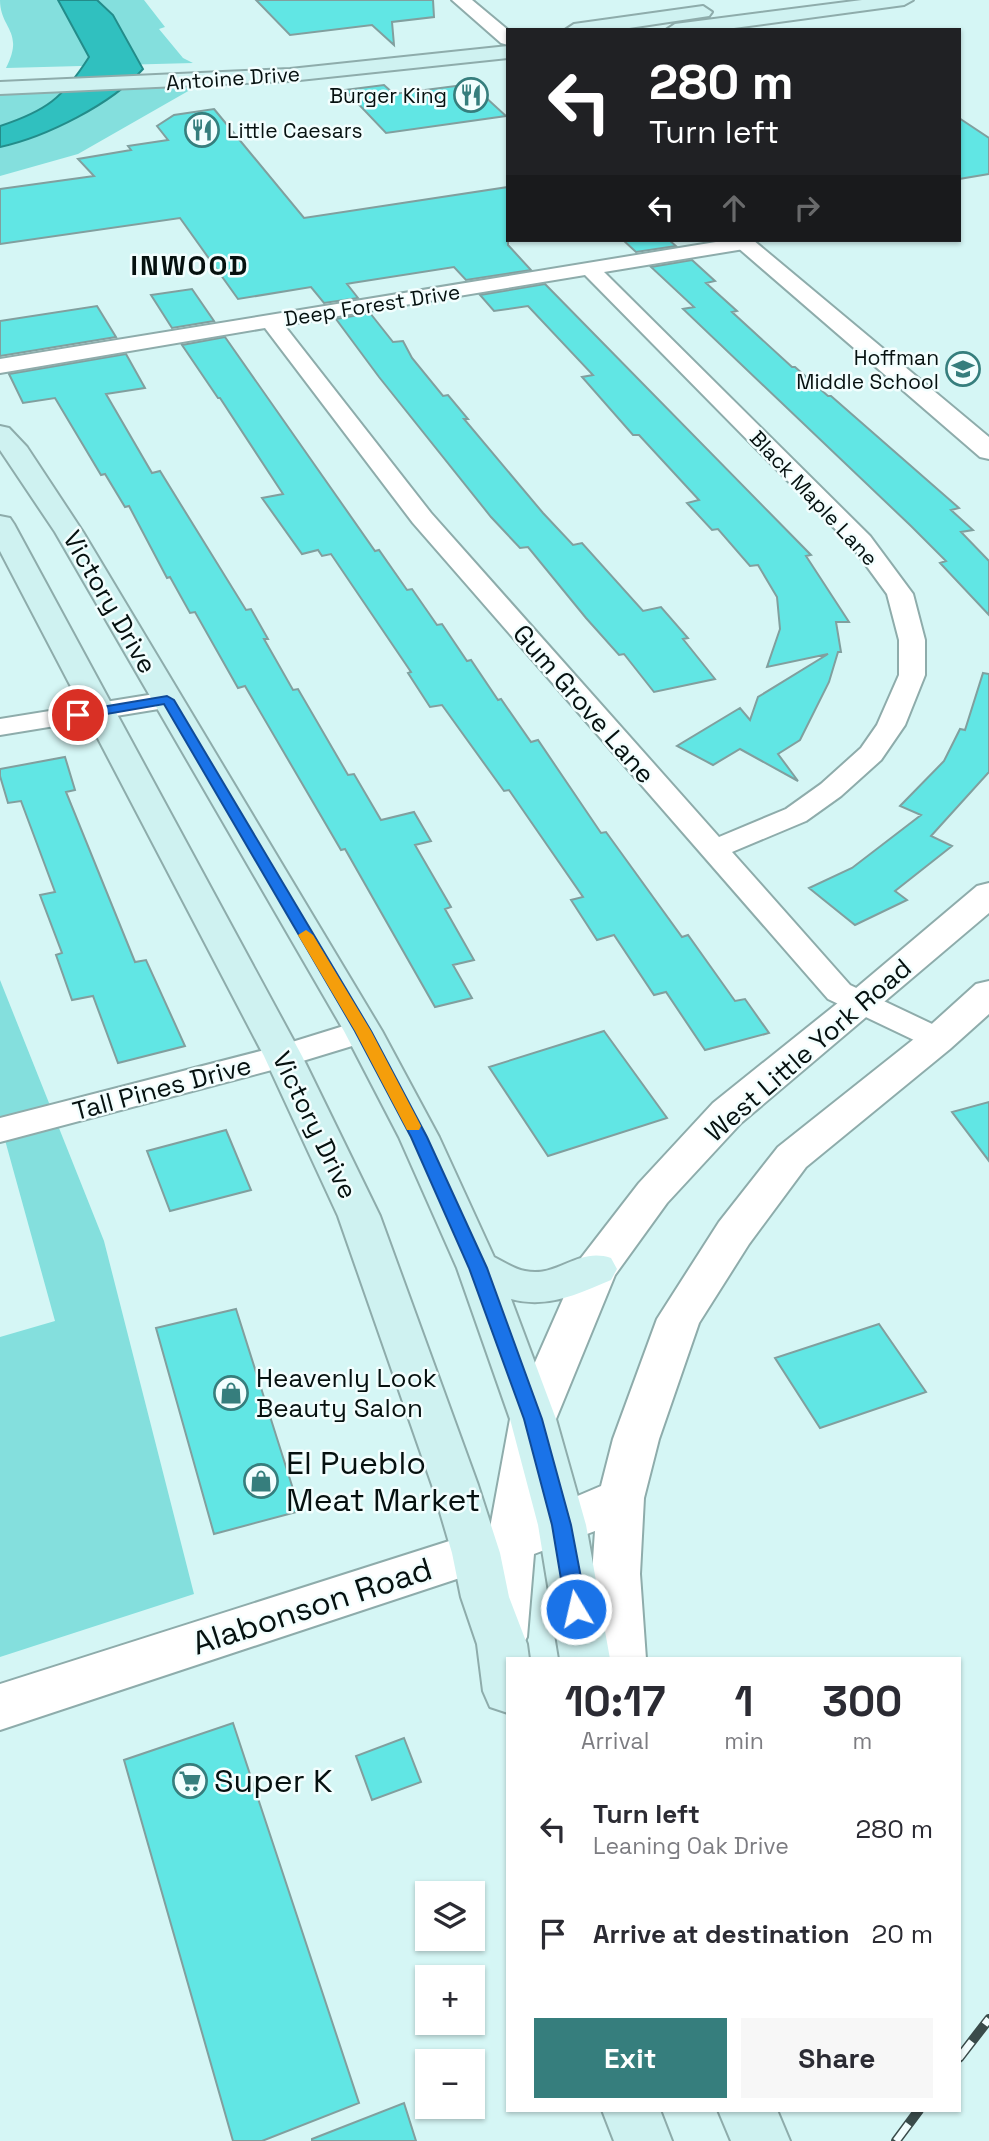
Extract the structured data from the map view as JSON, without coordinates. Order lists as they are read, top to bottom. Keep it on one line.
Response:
{"streets":{"main road":["Antoine Drive","Victory Drive"],"street":["Deep Forest Drive","Black Maple Lane","Gum Grove Lane","West Little York Road","Tall Pines Drive","Alabonson Road"]},"crossings":[["Deep Forest Drive","Black Maple Lane"],["Deep Forest Drive","Gum Grove Lane"],["Black Maple Lane","Gum Grove Lane"],["Victory Drive","West Little York Road"],["Victory Drive","Tall Pines Drive"],["Victory Drive","Alabonson Road"],["Gum Grove Lane","West Little York Road"],["West Little York Road","Alabonson Road"]],"districts":["INWOOD"],"places":{"restaurant":["Burger King","Little Caesars"],"school or university":["Hoffman Middle School"],"shop":["Heavenly Look Beauty Salon","El Pueblo Meat Market"],"supermarket":["Super K"]},"page":{"turn":["280 m","Turn left"],"eta":["10:17","Arrival","1","min","300","m"],"list":[{"name":"Turn left","note":"Leaning Oak Drive","value":"280 m"},{"name":"Arrive at destination","value":"20 m"}],"map_buttons":["+","−"],"buttons":["Exit","Share"]}}
